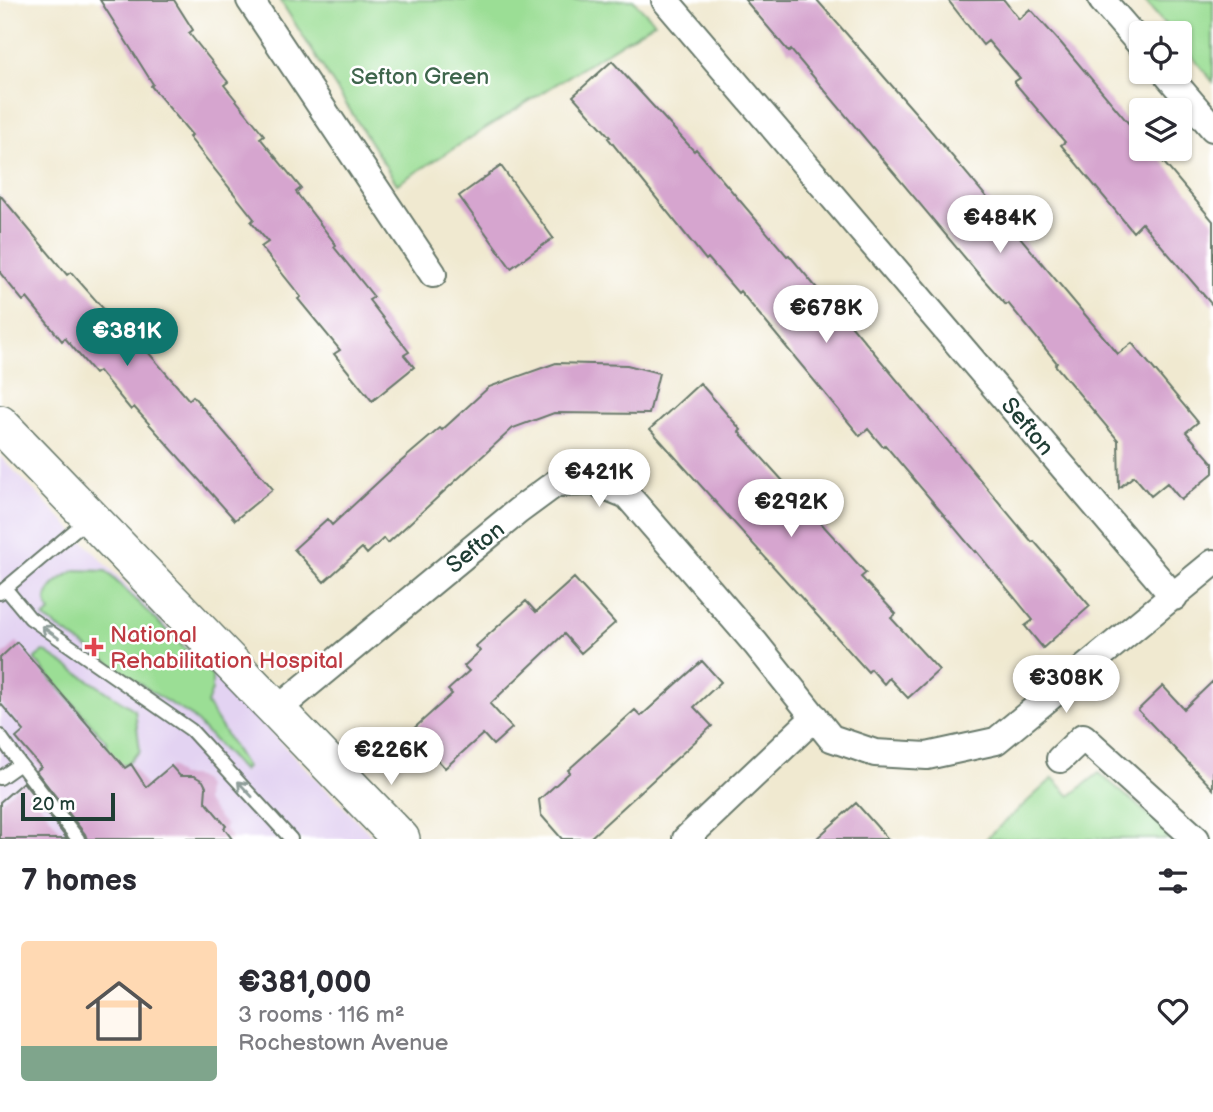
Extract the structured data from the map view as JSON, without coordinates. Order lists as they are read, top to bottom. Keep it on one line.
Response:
{"streets":{"street":["Sefton"]},"parks":["Sefton Green"],"places":{"health":["National Rehabilitation Hospital"]},"scale_bar":"20 m","page":{"price":["€484K","€678K","€381K","€421K","€292K","€308K","€226K"],"scale":"20 m","heading":"7 homes","list":[{"name":"€381,000","note":"3 rooms · 116 m² · Rochestown Avenue"}]}}
